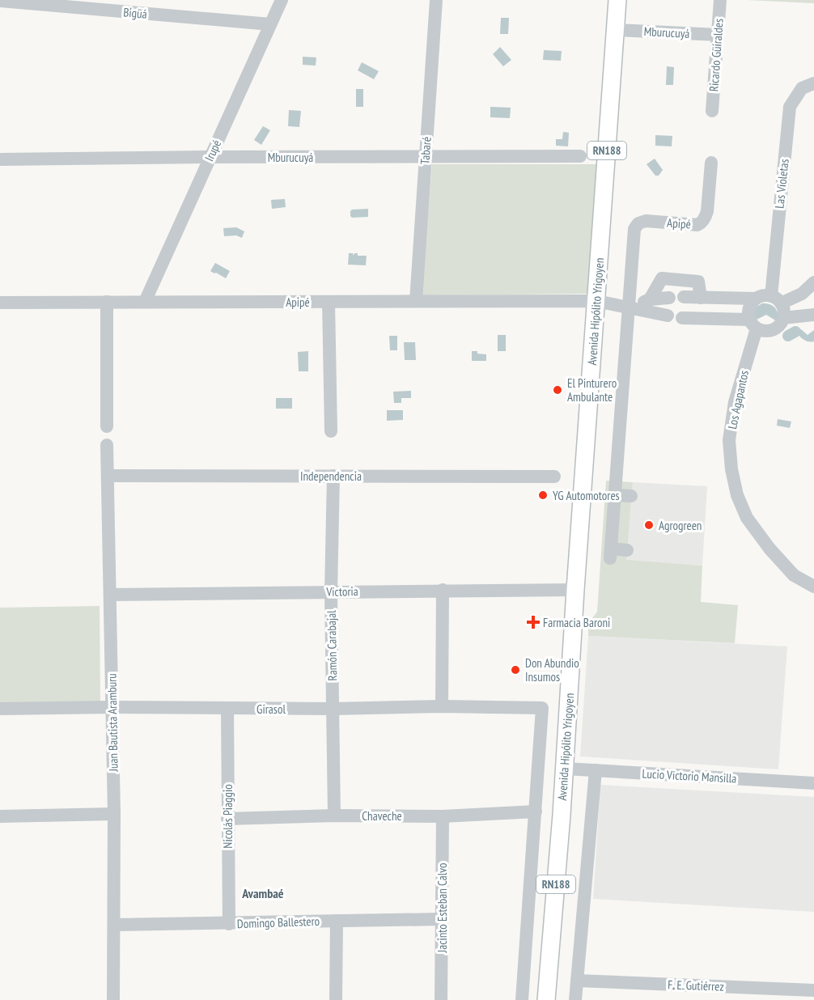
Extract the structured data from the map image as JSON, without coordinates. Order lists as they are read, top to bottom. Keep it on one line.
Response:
{"streets":{"main road":["RN188","Avenida Hipólito Yrigoyen"],"street":["Bigüá","Mburucuyá","Ricardo Güiraldes","Irupé","Tabaré","Las Violetas","Apipé","Los Agapantos","Independencia","Victoria","Ramón Carabajal","Girasol","Juan Bautista Aramburu","Lucio Victorio Mansilla","Chaveche","Nicolás Piaggio","Jacinto Esteban Calvo","Domingo Ballestero","F. E. Gutiérrez"]},"crossings":[["Bigüá","Irupé"],["Mburucuyá","Ricardo Güiraldes"],["Mburucuyá","Irupé"],["Mburucuyá","Tabaré"],["Mburucuyá","Avenida Hipólito Yrigoyen"],["Irupé","Apipé"],["Tabaré","Apipé"],["Las Violetas","Los Agapantos"],["Apipé","Avenida Hipólito Yrigoyen"],["Avenida Hipólito Yrigoyen","Victoria"],["Avenida Hipólito Yrigoyen","Lucio Victorio Mansilla"],["Independencia","Ramón Carabajal"],["Independencia","Juan Bautista Aramburu"],["Victoria","Ramón Carabajal"],["Victoria","Juan Bautista Aramburu"],["Ramón Carabajal","Girasol"],["Ramón Carabajal","Chaveche"],["Girasol","Juan Bautista Aramburu"],["Girasol","Chaveche"],["Girasol","Nicolás Piaggio"],["Juan Bautista Aramburu","Domingo Ballestero"],["Chaveche","Nicolás Piaggio"],["Chaveche","Jacinto Esteban Calvo"],["Nicolás Piaggio","Domingo Ballestero"],["Jacinto Esteban Calvo","Domingo Ballestero"]],"districts":["Avambaé"],"places":{"other":["El Pinturero Ambulante","YG Automotores","Agrogreen","Don Abundio Insumos"],"health":["Farmacia Baroni"]}}
